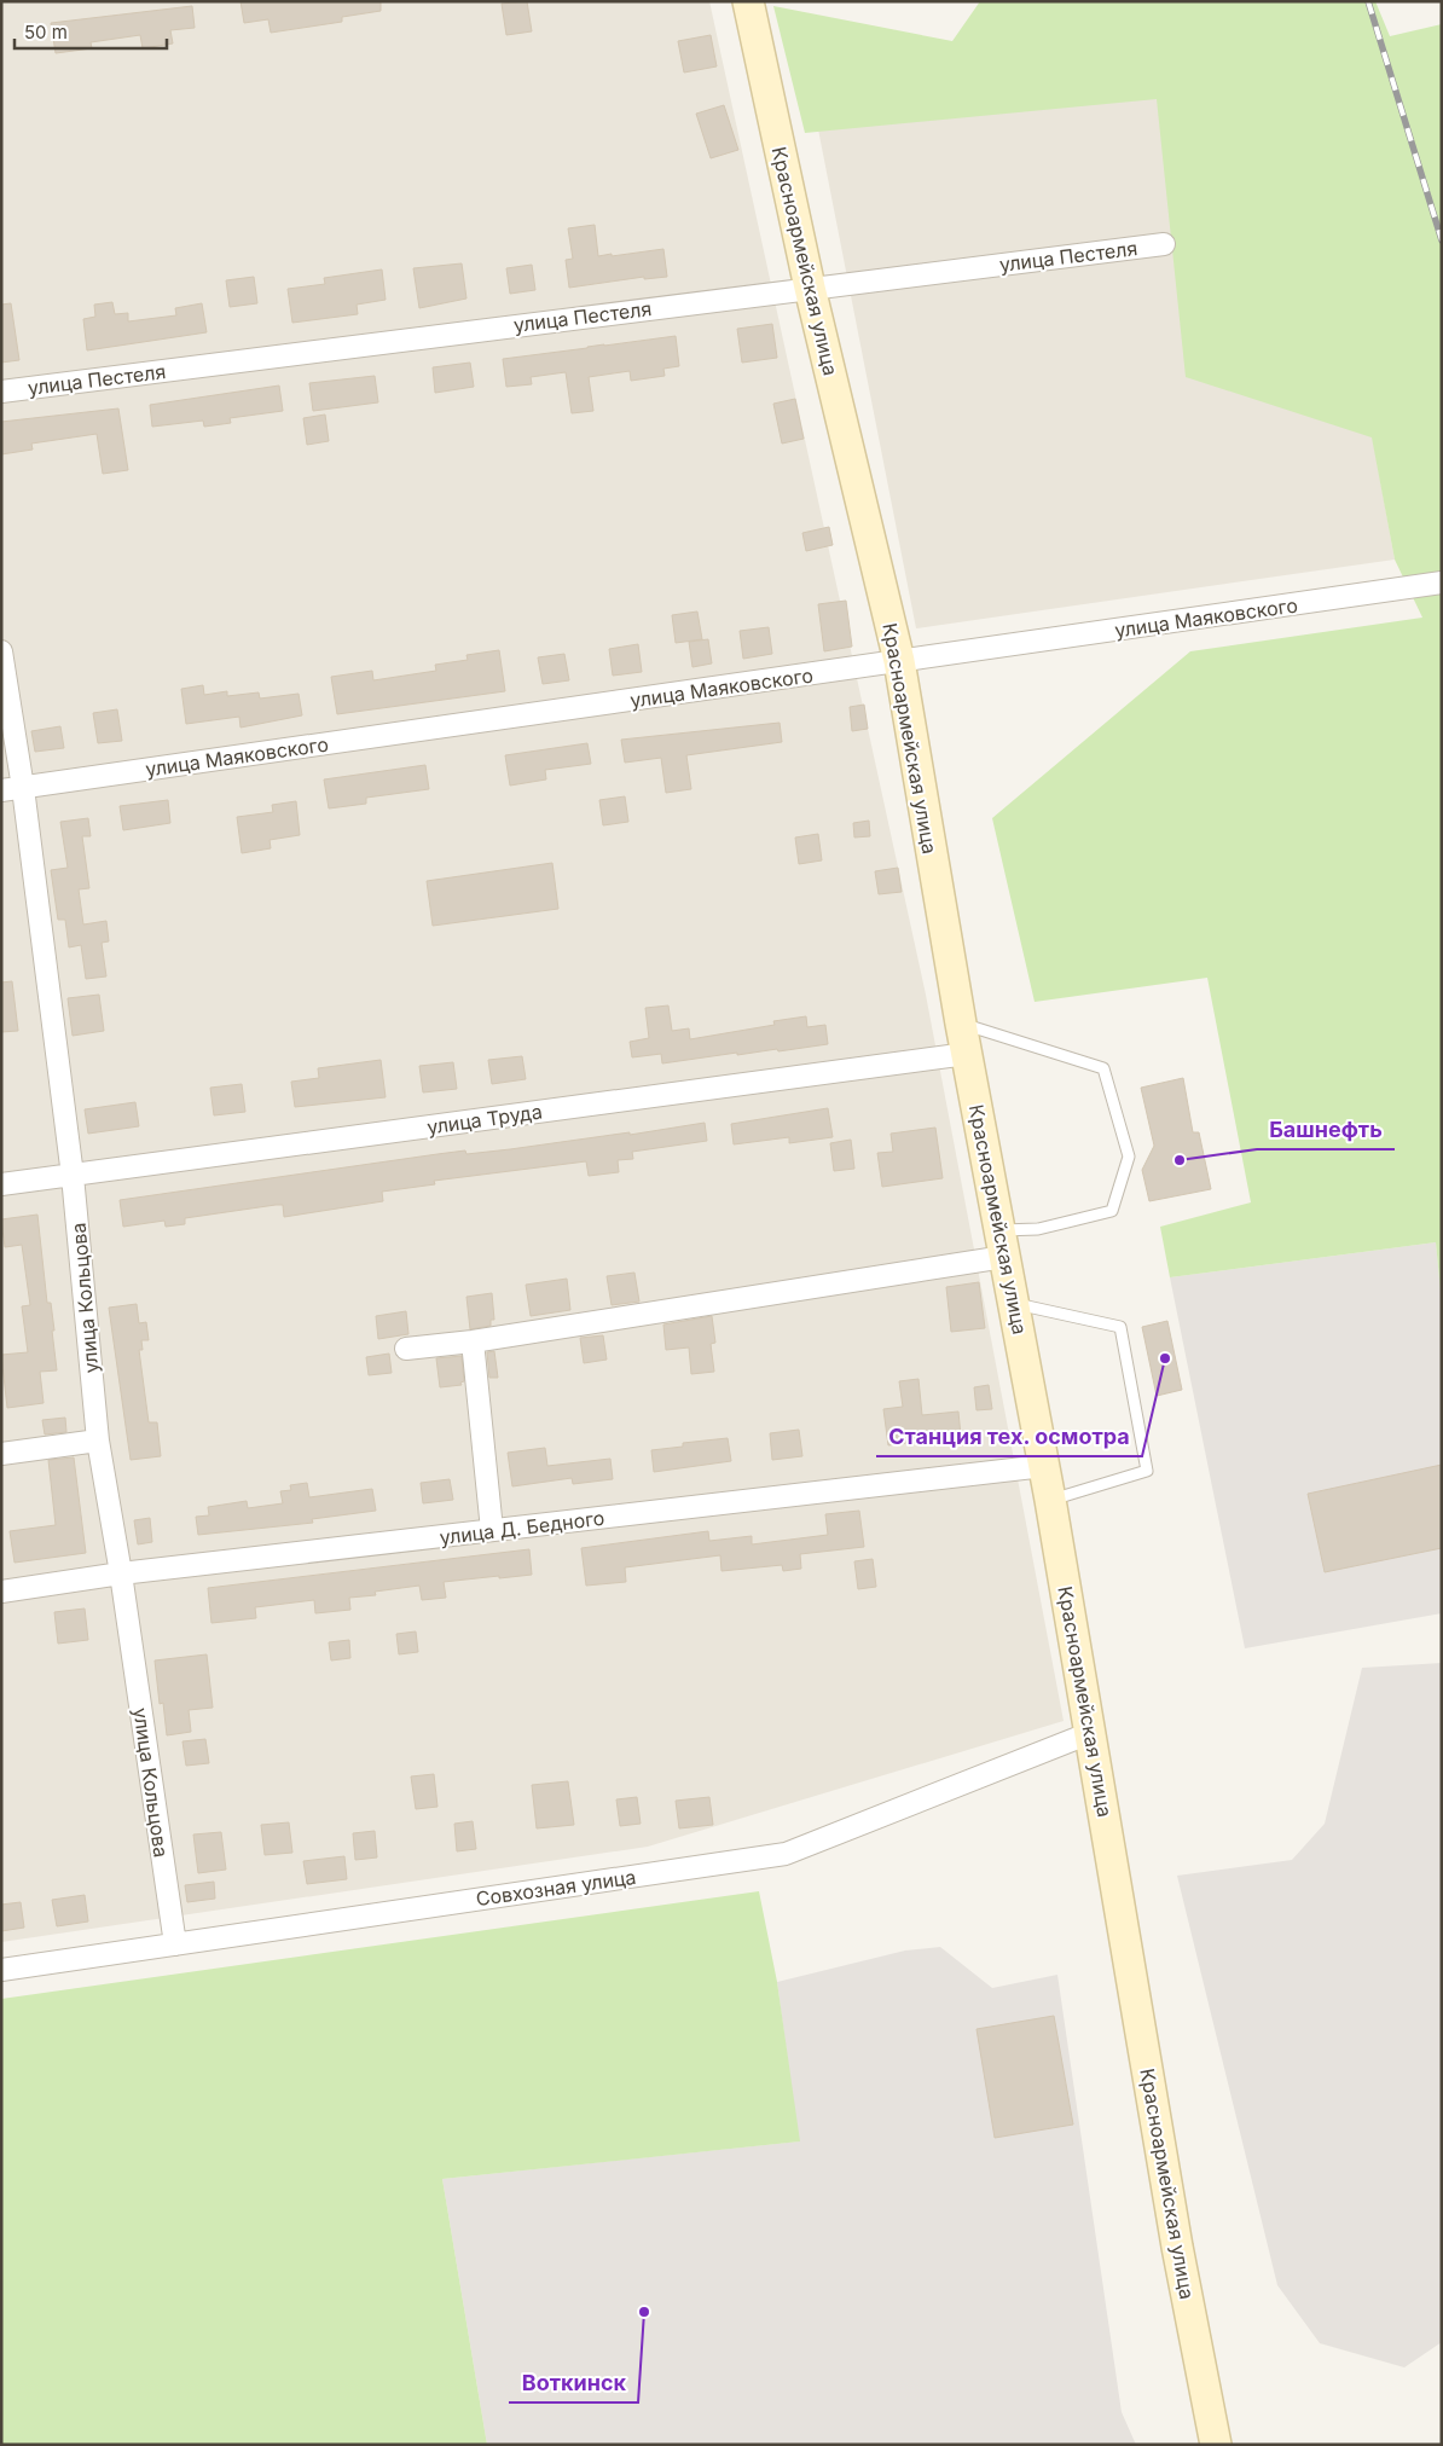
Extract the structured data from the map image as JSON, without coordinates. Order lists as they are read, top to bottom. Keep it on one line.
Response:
{"streets":{"main road":["Красноармейская улица"],"street":["улица Пестеля","улица Маяковского","улица Труда","улица Кольцова","улица Д. Бедного","Совхозная улица"]},"crossings":[["улица Пестеля","Красноармейская улица"],["Красноармейская улица","улица Маяковского"],["Красноармейская улица","улица Труда"],["Красноармейская улица","улица Д. Бедного"],["Красноармейская улица","Совхозная улица"],["улица Маяковского","улица Кольцова"],["улица Труда","улица Кольцова"],["улица Кольцова","улица Д. Бедного"],["улица Кольцова","Совхозная улица"]],"places":["Башнефть","Станция тех. осмотра","Воткинск"],"scale_bar":"50 m"}
